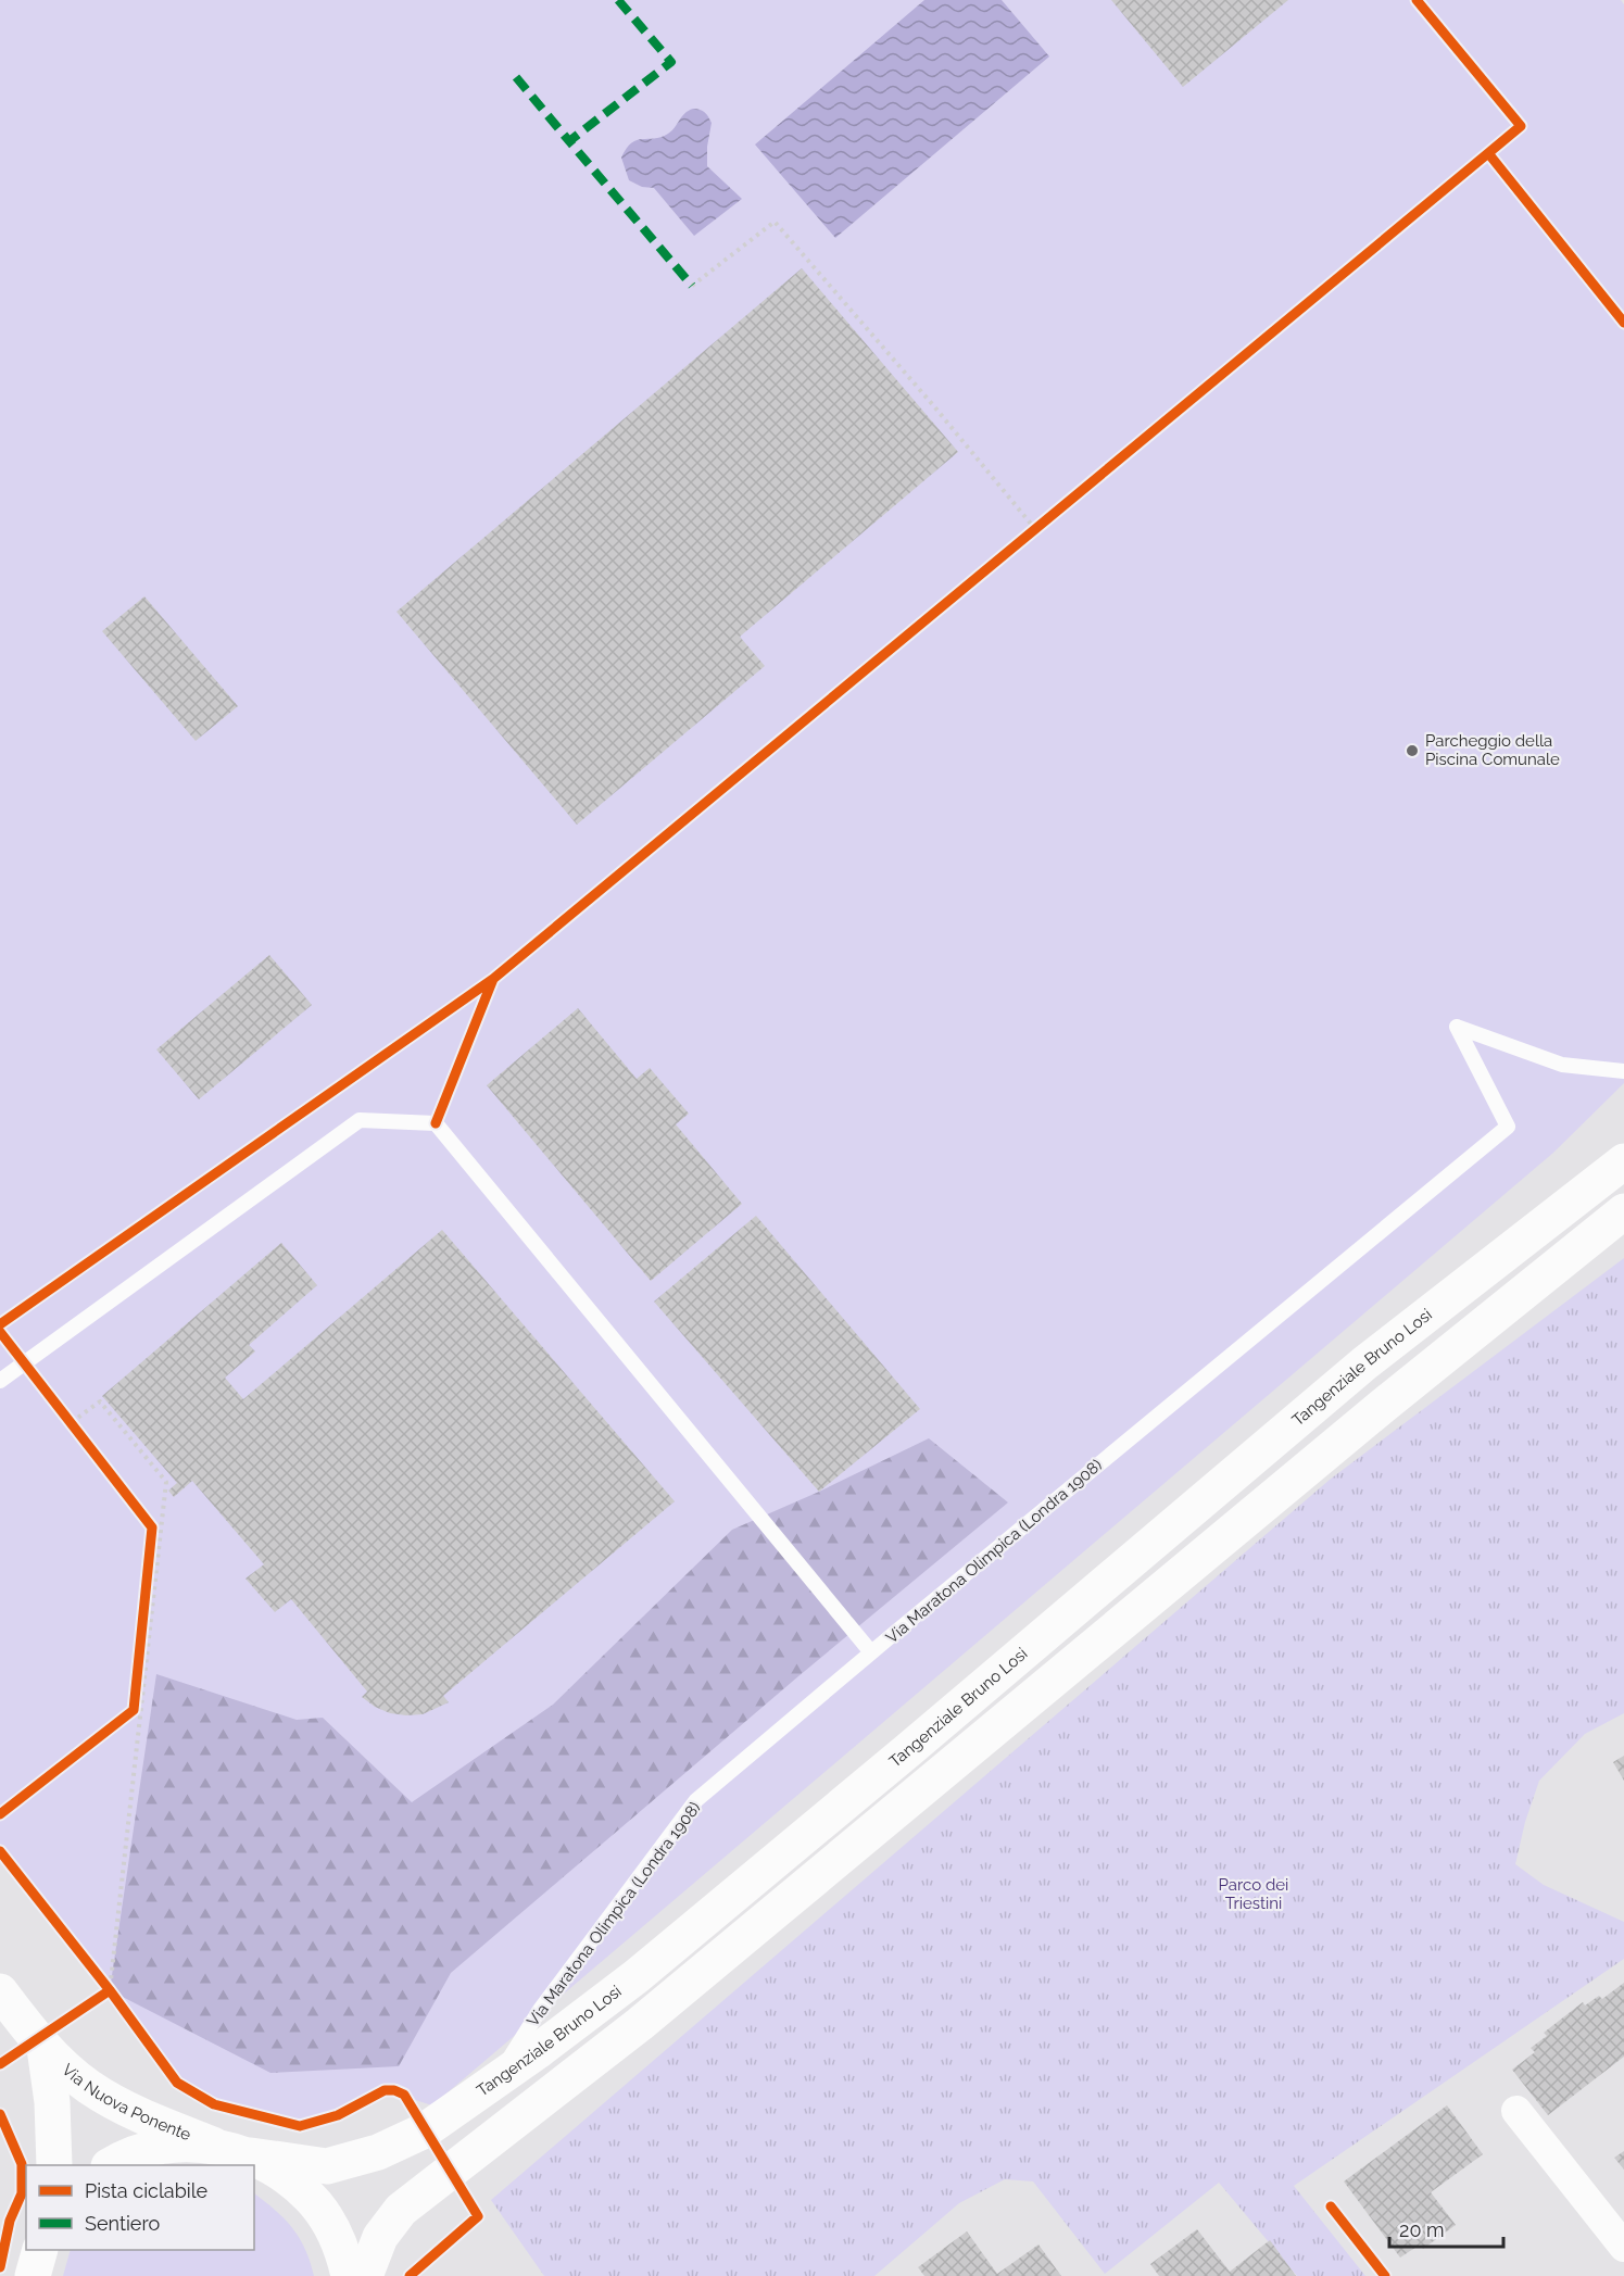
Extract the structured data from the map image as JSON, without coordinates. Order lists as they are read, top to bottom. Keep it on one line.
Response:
{"streets":{"main road":["Tangenziale Bruno Losi","Via Nuova Ponente"],"lane":["Via Maratona Olimpica (Londra 1908)"]},"crossings":[["Tangenziale Bruno Losi","Via Maratona Olimpica (Londra 1908)"],["Tangenziale Bruno Losi","Via Nuova Ponente"]],"parks":["Parco dei Triestini"],"places":["Parcheggio della Piscina Comunale"],"legend":["Pista ciclabile","Sentiero"],"scale_bar":"20 m"}
